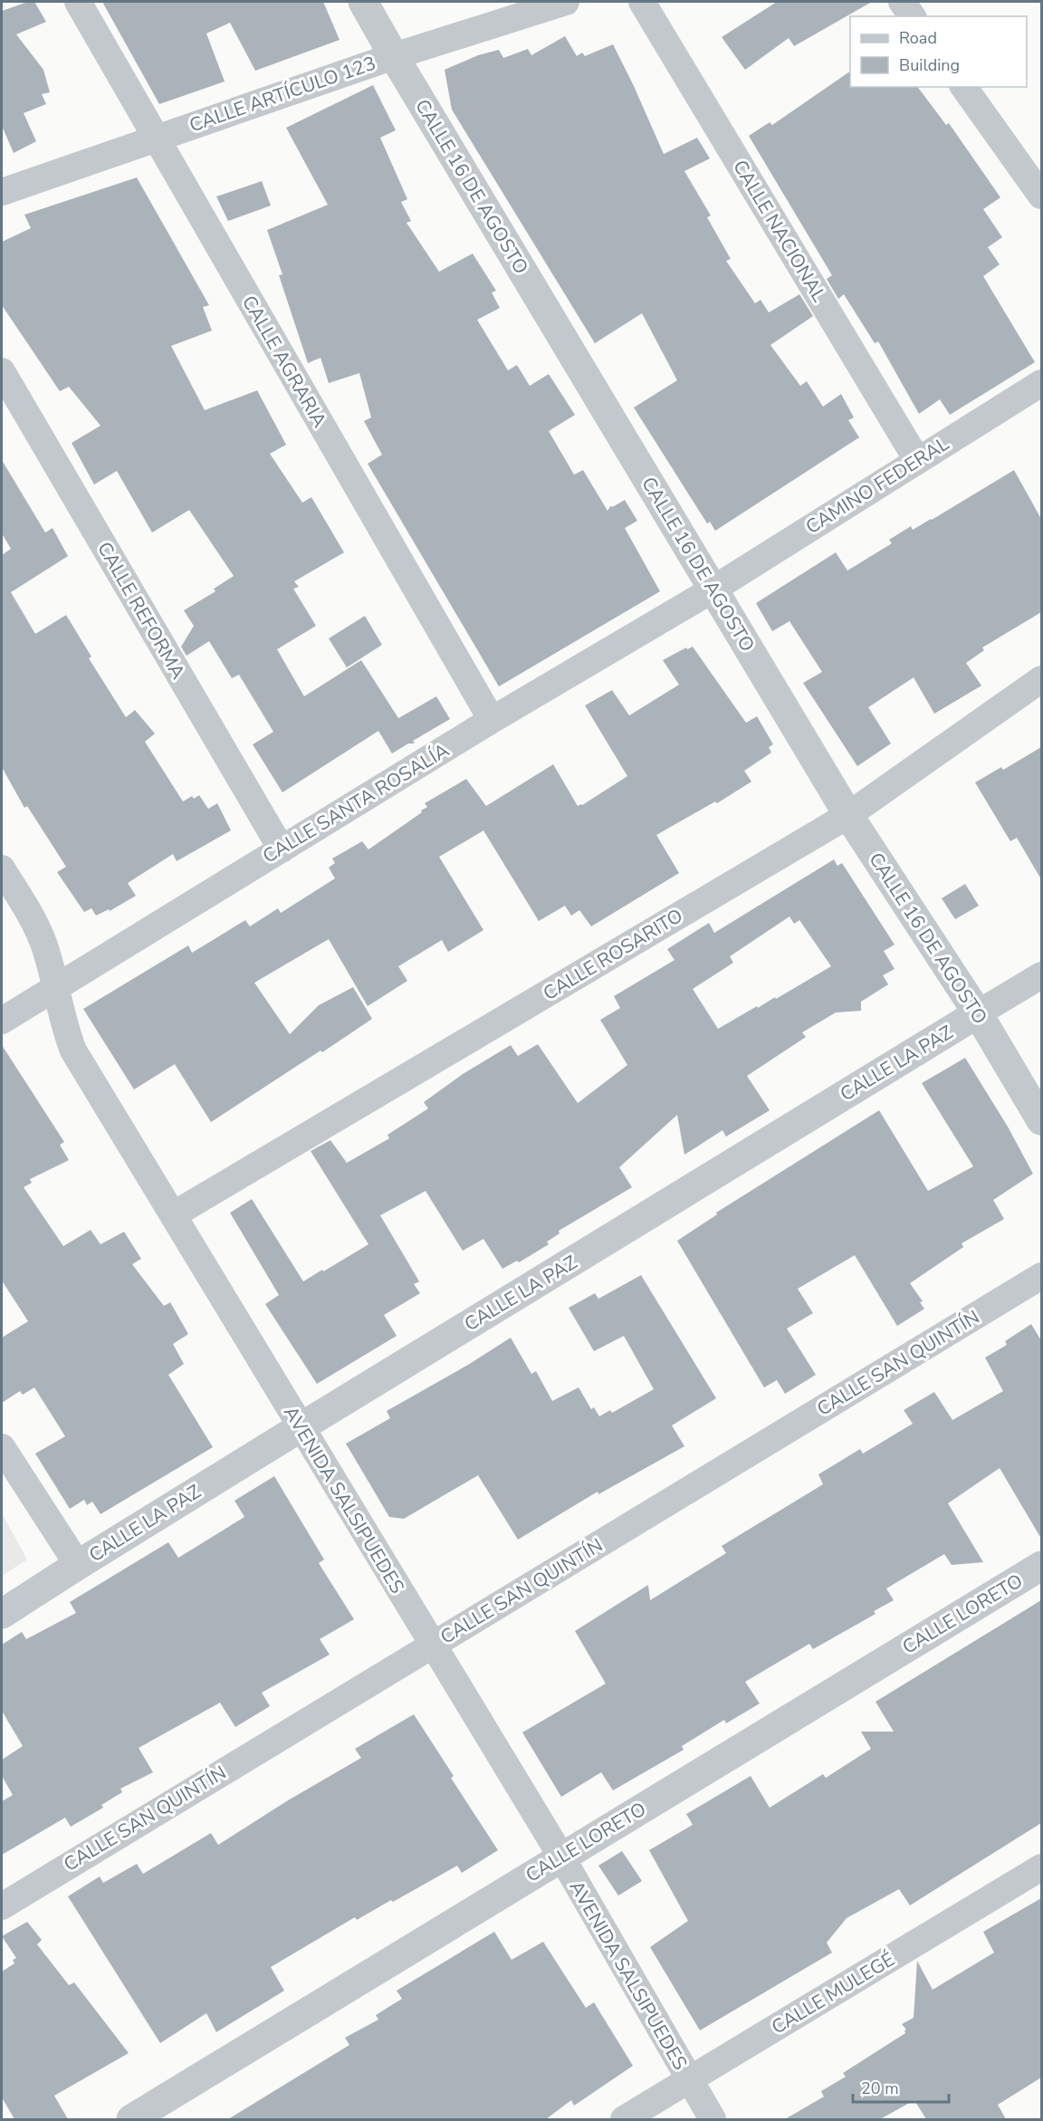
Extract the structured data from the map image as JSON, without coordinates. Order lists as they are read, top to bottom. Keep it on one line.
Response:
{"streets":{"street":["CALLE ARTÍCULO 123","CALLE 16 DE AGOSTO","CALLE NACIONAL","CALLE AGRARIA","CAMINO FEDERAL","CALLE REFORMA","CALLE SANTA ROSALÍA","CALLE ROSARITO","CALLE LA PAZ","CALLE SAN QUINTÍN","AVENIDA SALSIPUEDES","CALLE LORETO","CALLE MULEGÉ"]},"crossings":[["CALLE ARTÍCULO 123","CALLE 16 DE AGOSTO"],["CALLE ARTÍCULO 123","CALLE AGRARIA"],["CALLE 16 DE AGOSTO","CAMINO FEDERAL"],["CALLE 16 DE AGOSTO","CALLE SANTA ROSALÍA"],["CALLE 16 DE AGOSTO","CALLE ROSARITO"],["CALLE 16 DE AGOSTO","CALLE LA PAZ"],["CALLE NACIONAL","CAMINO FEDERAL"],["CALLE AGRARIA","CALLE SANTA ROSALÍA"],["CAMINO FEDERAL","CALLE SANTA ROSALÍA"],["CALLE REFORMA","CALLE SANTA ROSALÍA"],["CALLE SANTA ROSALÍA","AVENIDA SALSIPUEDES"],["CALLE ROSARITO","AVENIDA SALSIPUEDES"],["CALLE LA PAZ","AVENIDA SALSIPUEDES"],["CALLE SAN QUINTÍN","AVENIDA SALSIPUEDES"],["AVENIDA SALSIPUEDES","CALLE LORETO"],["AVENIDA SALSIPUEDES","CALLE MULEGÉ"]],"legend":["Road","Building"],"scale_bar":"20 m"}
